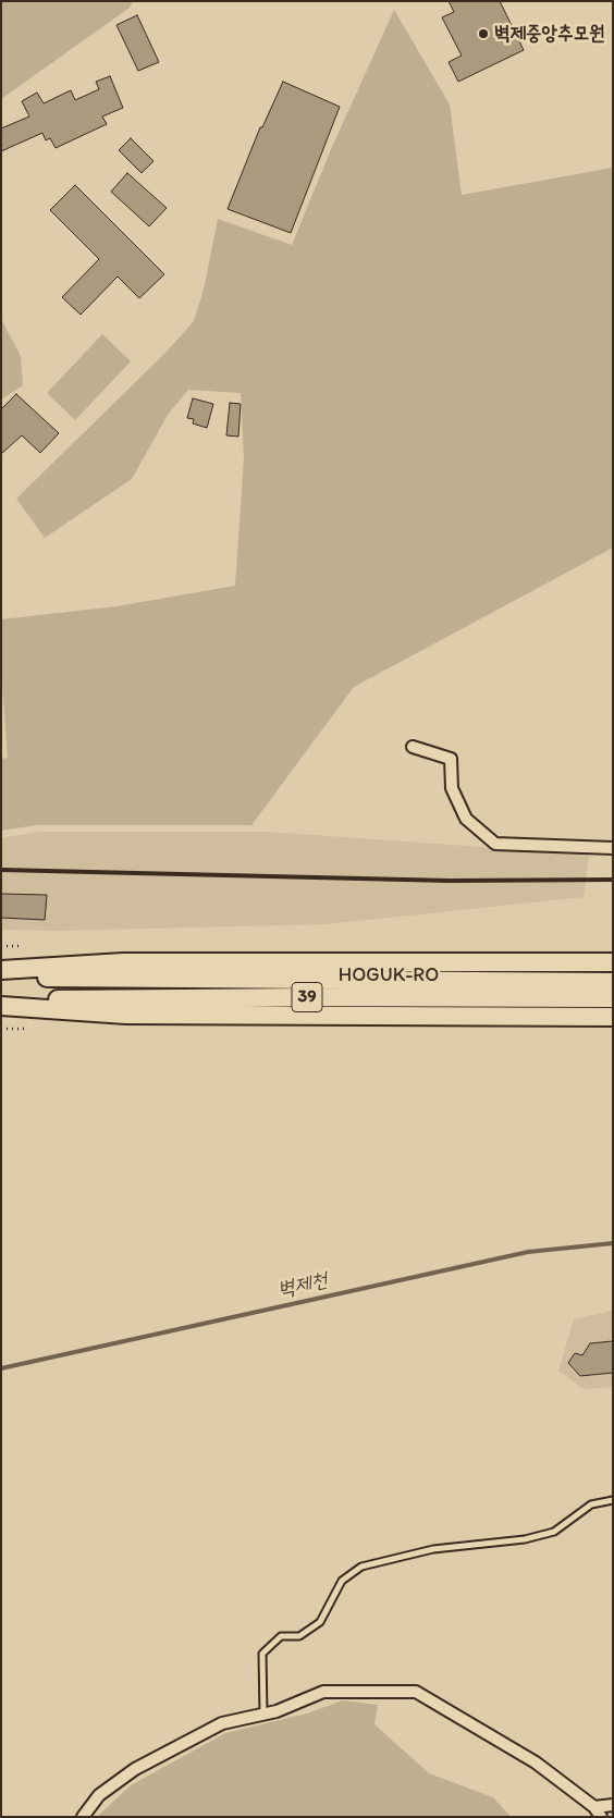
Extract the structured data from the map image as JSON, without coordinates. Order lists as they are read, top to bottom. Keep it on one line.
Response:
{"streets":{"main road":["HOGUK-RO","39"]},"water":["벽제천"],"places":["벽제중앙추모원"]}
